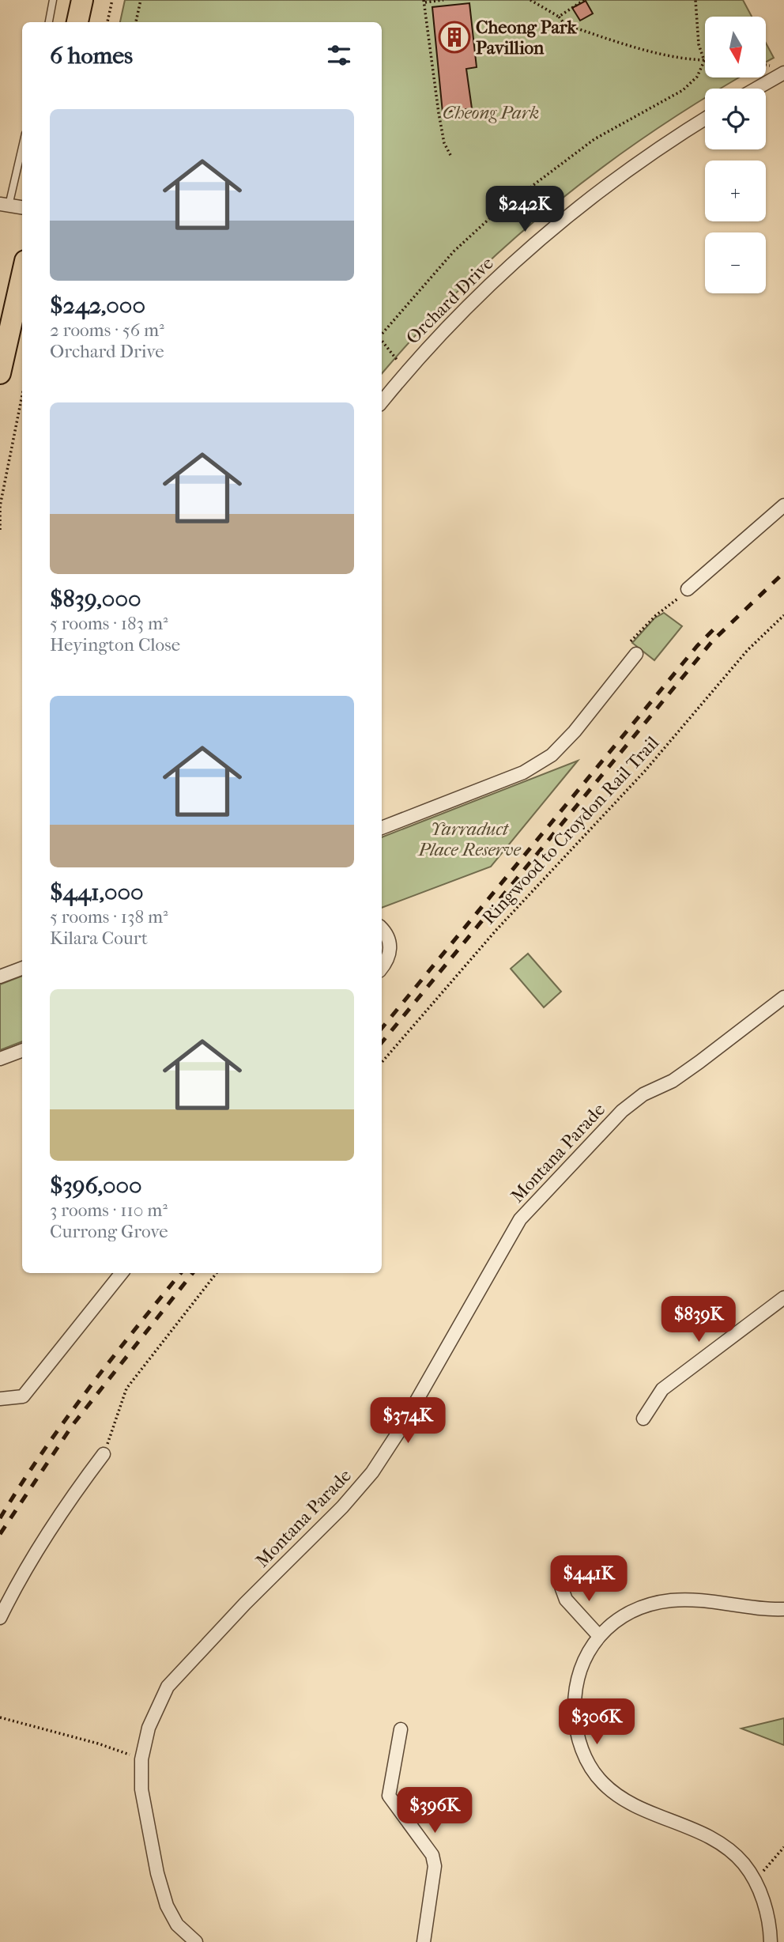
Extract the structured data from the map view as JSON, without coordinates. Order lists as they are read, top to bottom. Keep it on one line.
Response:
{"streets":{"street":["Orchard Drive","Montana Parade"],"path":["Ringwood to Croydon Rail Trail"]},"parks":["Cheong Park","Yarraduct Place Reserve"],"places":{"building":["Cheong Park Pavillion"]},"north":"bottom","page":{"map_buttons":["+","−"],"heading":"6 homes","list":[{"name":"$242,000","note":"2 rooms · 56 m² · Orchard Drive"},{"name":"$839,000","note":"5 rooms · 183 m² · Heyington Close"},{"name":"$441,000","note":"5 rooms · 138 m² · Kilara Court"},{"name":"$396,000","note":"3 rooms · 110 m² · Currong Grove"}],"price":["$242K","$839K","$374K","$441K","$306K","$396K"]}}
